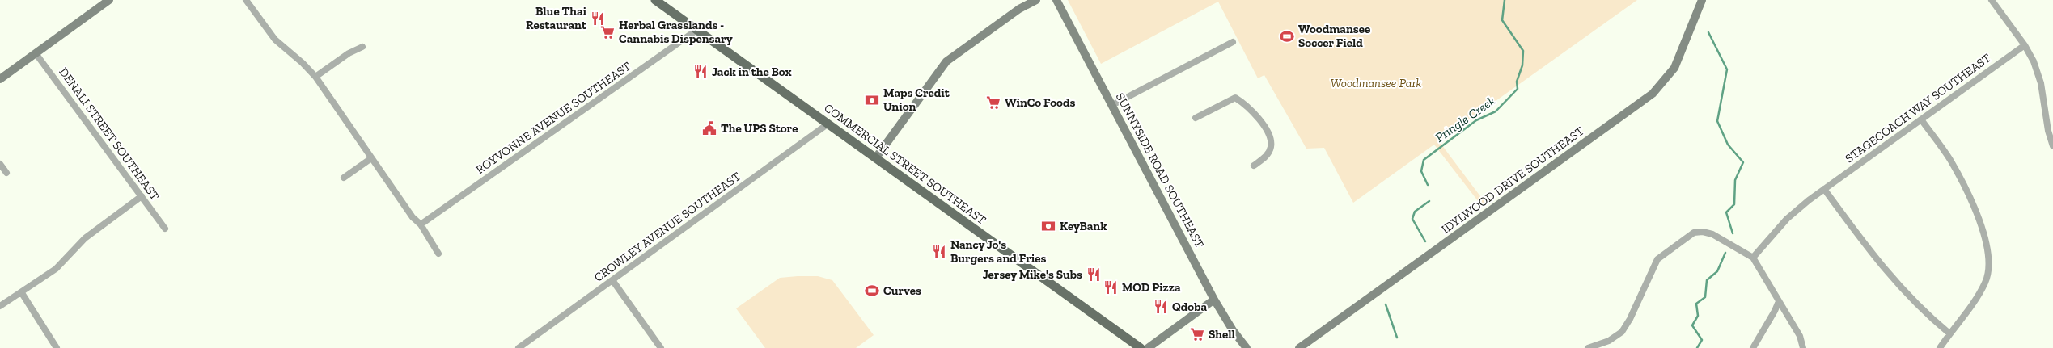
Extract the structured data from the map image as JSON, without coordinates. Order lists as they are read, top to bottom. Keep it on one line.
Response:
{"streets":{"main road":["COMMERCIAL STREET SOUTHEAST"],"street":["STAGECOACH WAY SOUTHEAST","ROYVONNE AVENUE SOUTHEAST","DENALI STREET SOUTHEAST","SUNNYSIDE ROAD SOUTHEAST","IDYLWOOD DRIVE SOUTHEAST","CROWLEY AVENUE SOUTHEAST"]},"crossings":[["ROYVONNE AVENUE SOUTHEAST","COMMERCIAL STREET SOUTHEAST"],["COMMERCIAL STREET SOUTHEAST","CROWLEY AVENUE SOUTHEAST"]],"water":["Pringle Creek"],"parks":["Woodmansee Park"],"places":{"restaurant":["Blue Thai Restaurant","Jack in the Box","Nancy Jo's Burgers and Fries","Jersey Mike's Subs","MOD Pizza","Qdoba"],"supermarket":["Herbal Grasslands - Cannabis Dispensary","WinCo Foods","Shell"],"sports":["Woodmansee Soccer Field","Curves"],"bank":["Maps Credit Union","KeyBank"],"public building":["The UPS Store"]}}
